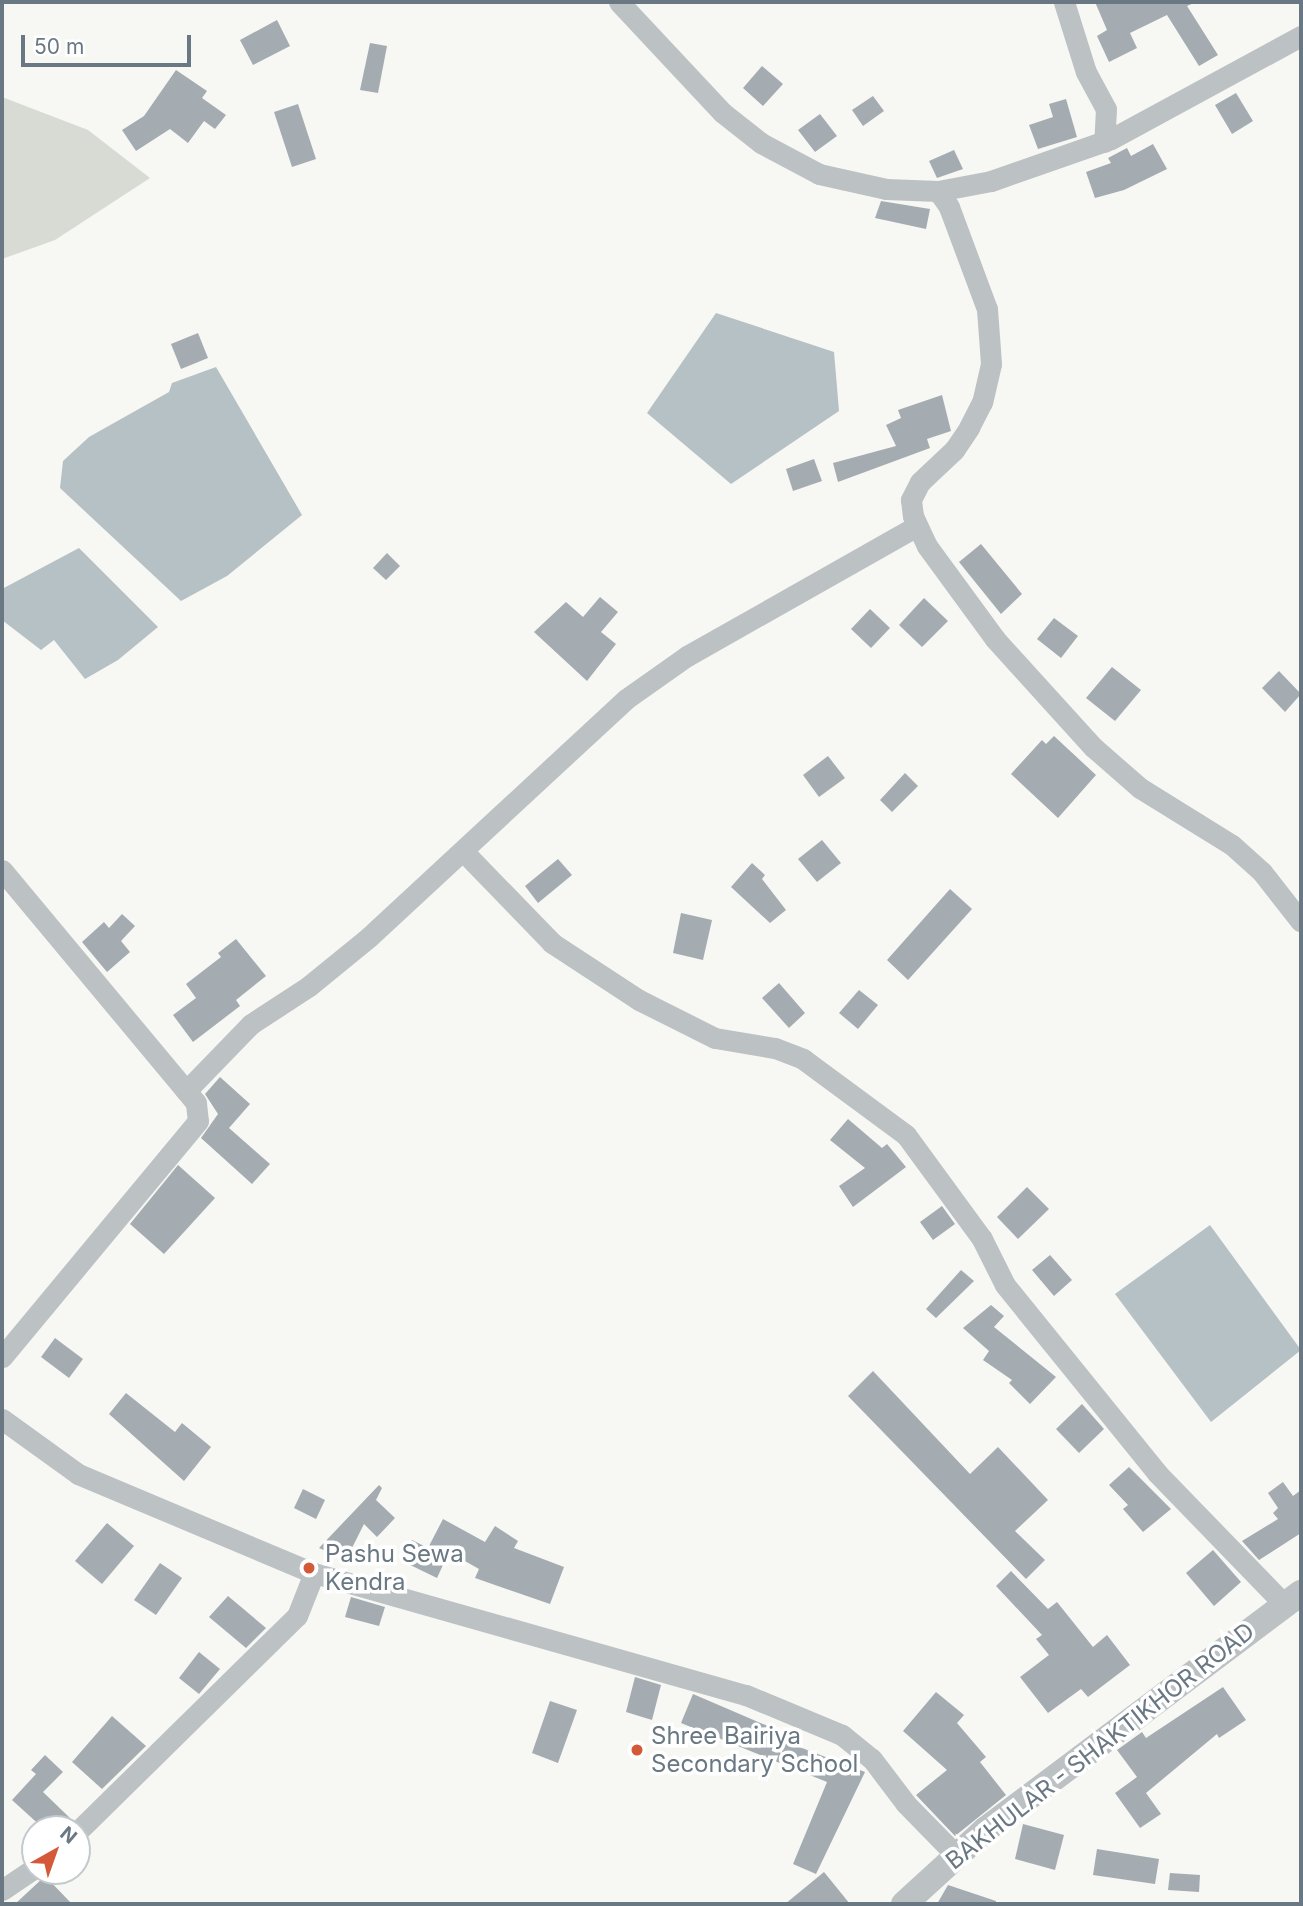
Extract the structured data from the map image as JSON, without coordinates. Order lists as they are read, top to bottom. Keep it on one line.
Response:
{"streets":{"street":["BAKHULAR - SHAKTIKHOR ROAD"]},"places":["Pashu Sewa Kendra","Shree Bairiya Secondary School"],"scale_bar":"50 m","north":"top right"}
